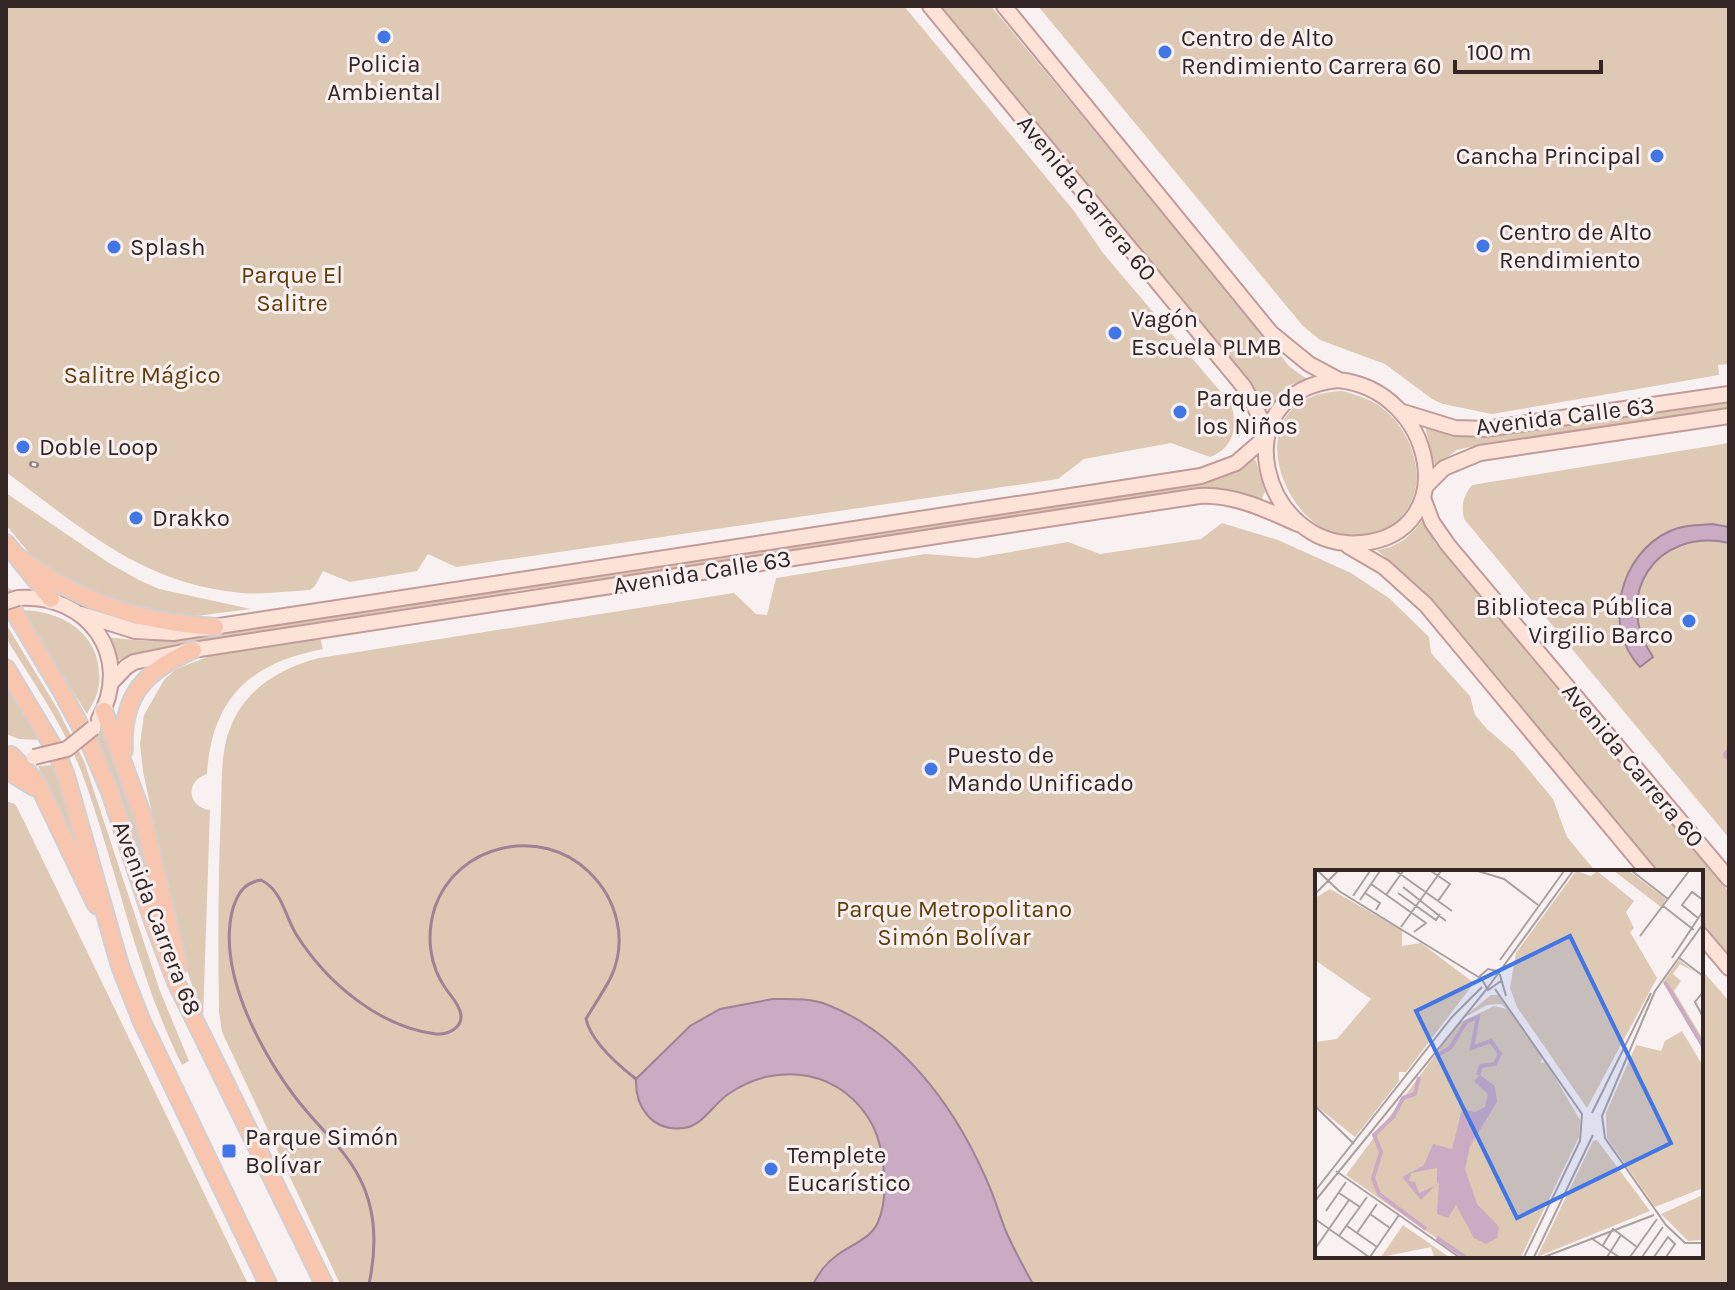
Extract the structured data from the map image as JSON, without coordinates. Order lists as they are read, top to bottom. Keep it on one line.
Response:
{"streets":{"main road":["Avenida Carrera 60","Avenida Calle 63","Avenida Carrera 68"]},"crossings":[["Avenida Carrera 60","Avenida Calle 63"]],"parks":["Parque El Salitre","Salitre Mágico","Parque Metropolitano Simón Bolívar"],"places":{"other":["Policia Ambiental","Centro de Alto Rendimiento Carrera 60","Cancha Principal","Centro de Alto Rendimiento","Splash","Vagón Escuela PLMB","Parque de los Niños","Doble Loop","Drakko","Biblioteca Pública Virgilio Barco","Puesto de Mando Unificado","Templete Eucarístico"],"transit":["Parque Simón Bolívar"]},"scale_bar":"100 m"}
